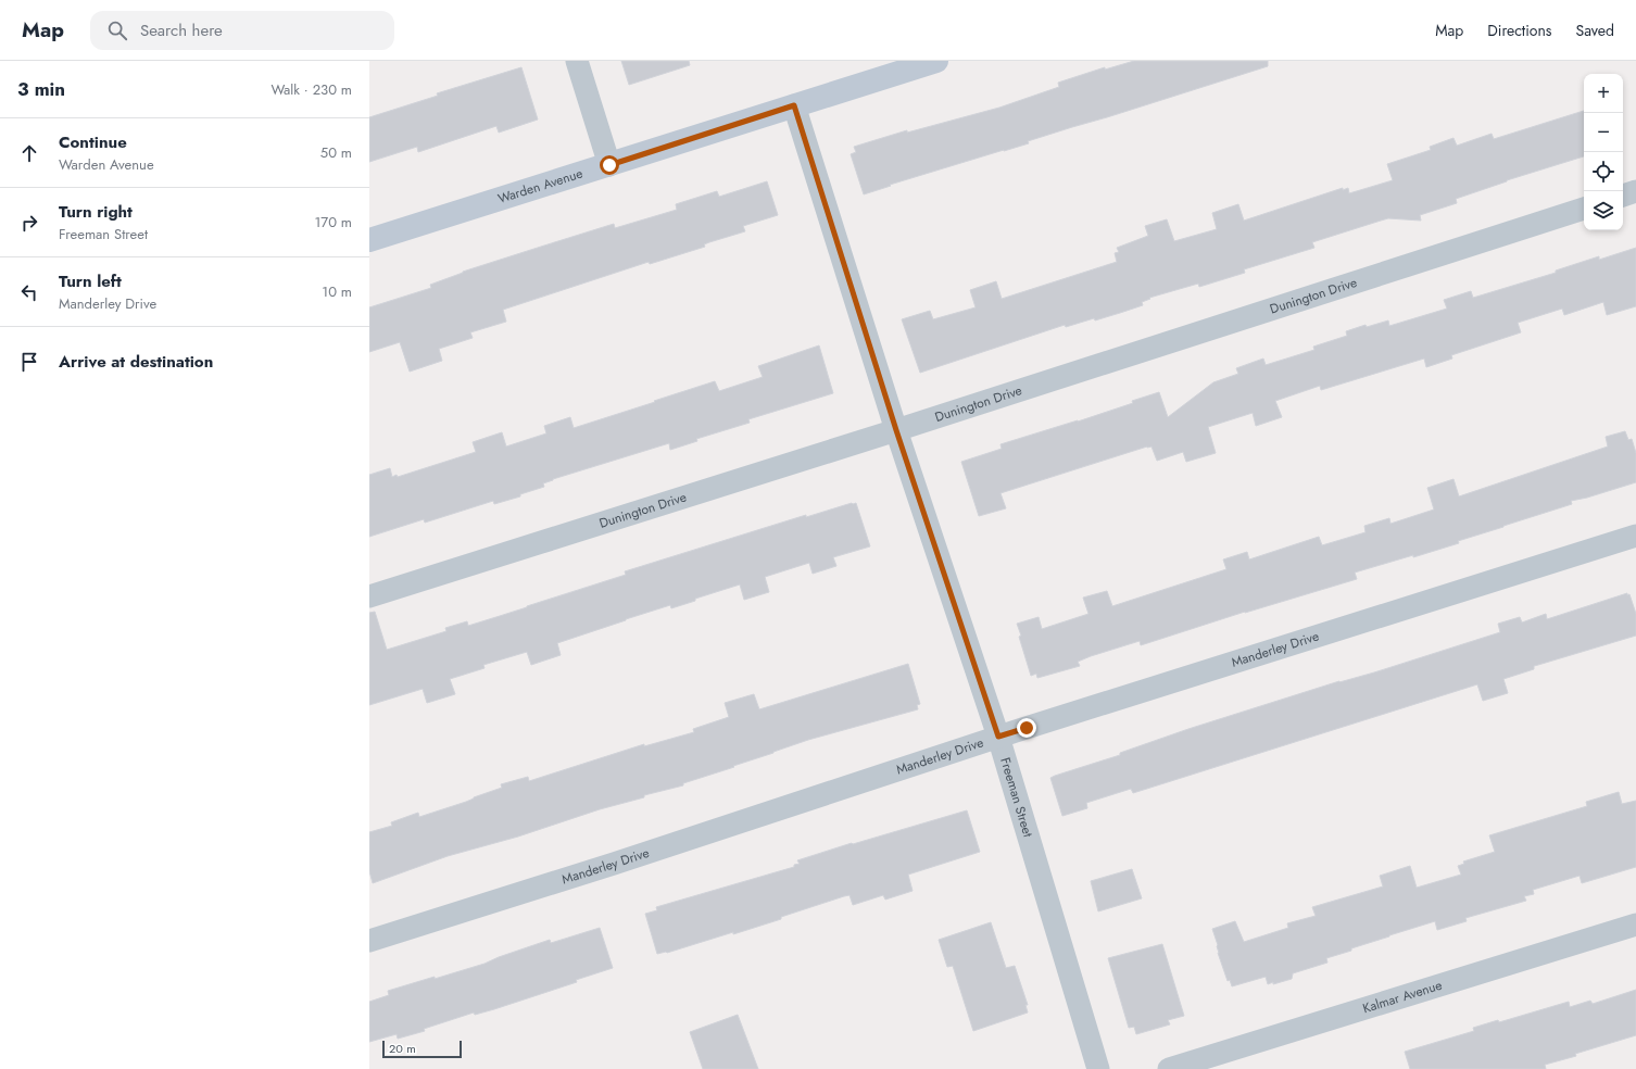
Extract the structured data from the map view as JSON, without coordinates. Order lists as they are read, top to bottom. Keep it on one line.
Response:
{"streets":{"main road":["Warden Avenue"],"street":["Dunington Drive","Manderley Drive","Freeman Street","Kalmar Avenue"]},"crossings":[["Warden Avenue","Freeman Street"],["Dunington Drive","Freeman Street"],["Manderley Drive","Freeman Street"]],"scale_bar":"20 m","page":{"header":"Map","search":"Search here","nav":["Map","Directions","Saved"],"heading":["3 min","Walk · 230 m"],"map_buttons":["+","−"],"list":[["Continue","Warden Avenue","50 m"],["Turn right","Freeman Street","170 m"],["Turn left","Manderley Drive","10 m"],"Arrive at destination"],"scale":"20 m"}}
